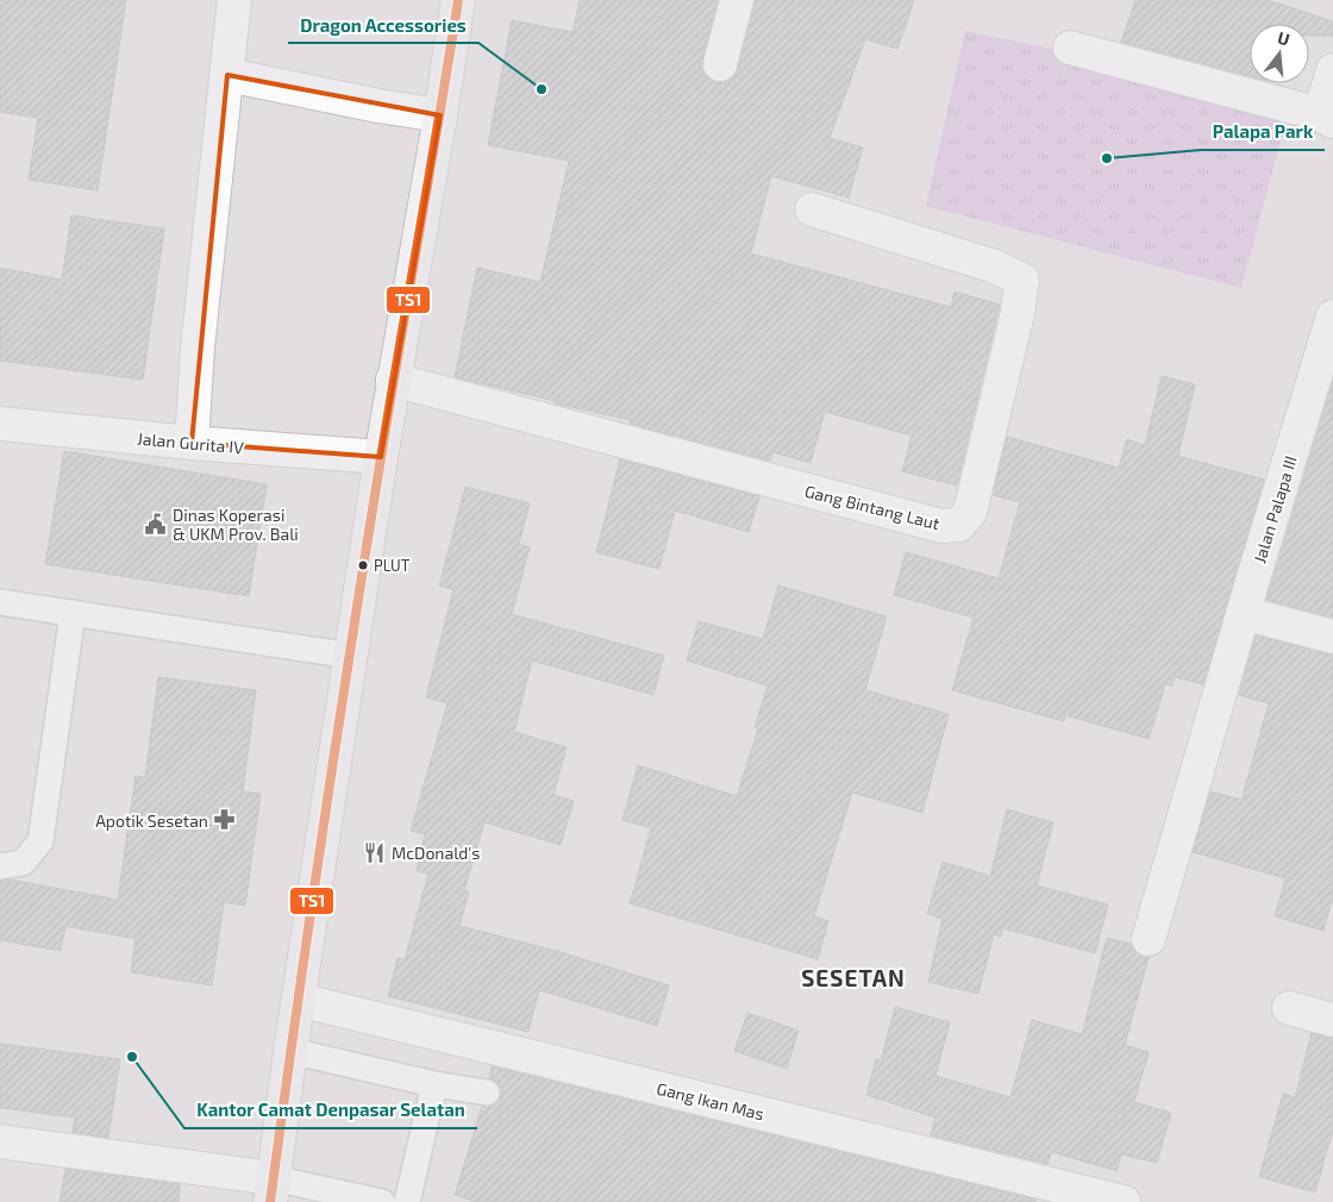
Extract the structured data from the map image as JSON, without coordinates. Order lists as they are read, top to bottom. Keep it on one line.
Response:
{"streets":{"street":["Jalan Gurita IV","Gang Bintang Laut","Jalan Palapa III","Gang Ikan Mas"]},"districts":["SESETAN"],"places":{"other":["Dragon Accessories","Palapa Park","PLUT","Kantor Camat Denpasar Selatan"],"public building":["Dinas Koperasi & UKM Prov. Bali"],"pharmacy":["Apotik Sesetan"],"restaurant":["McDonald's"]},"lines":["transit line TS1"],"north":"top"}
